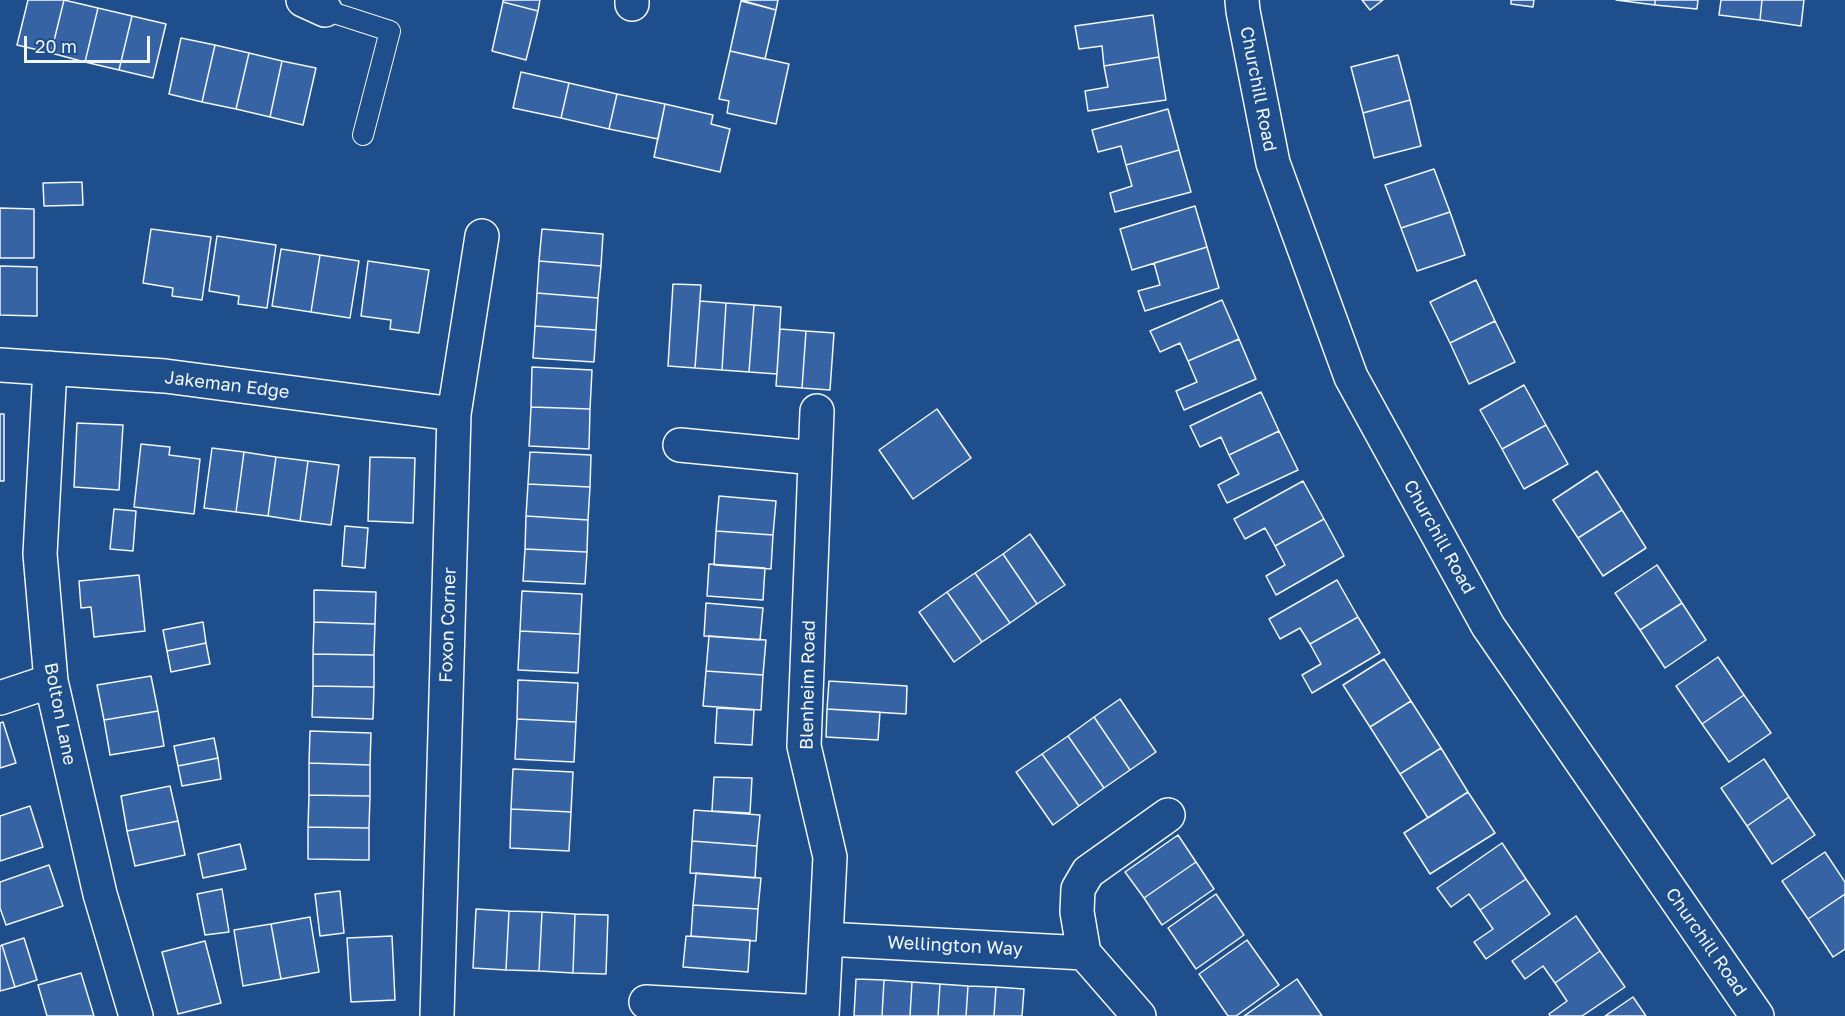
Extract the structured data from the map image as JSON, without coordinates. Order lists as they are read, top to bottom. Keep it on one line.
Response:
{"streets":{"street":["Churchill Road","Jakeman Edge","Foxon Corner","Blenheim Road","Bolton Lane","Wellington Way"]},"crossings":[["Jakeman Edge","Foxon Corner"],["Jakeman Edge","Bolton Lane"],["Blenheim Road","Wellington Way"]],"scale_bar":"20 m"}
